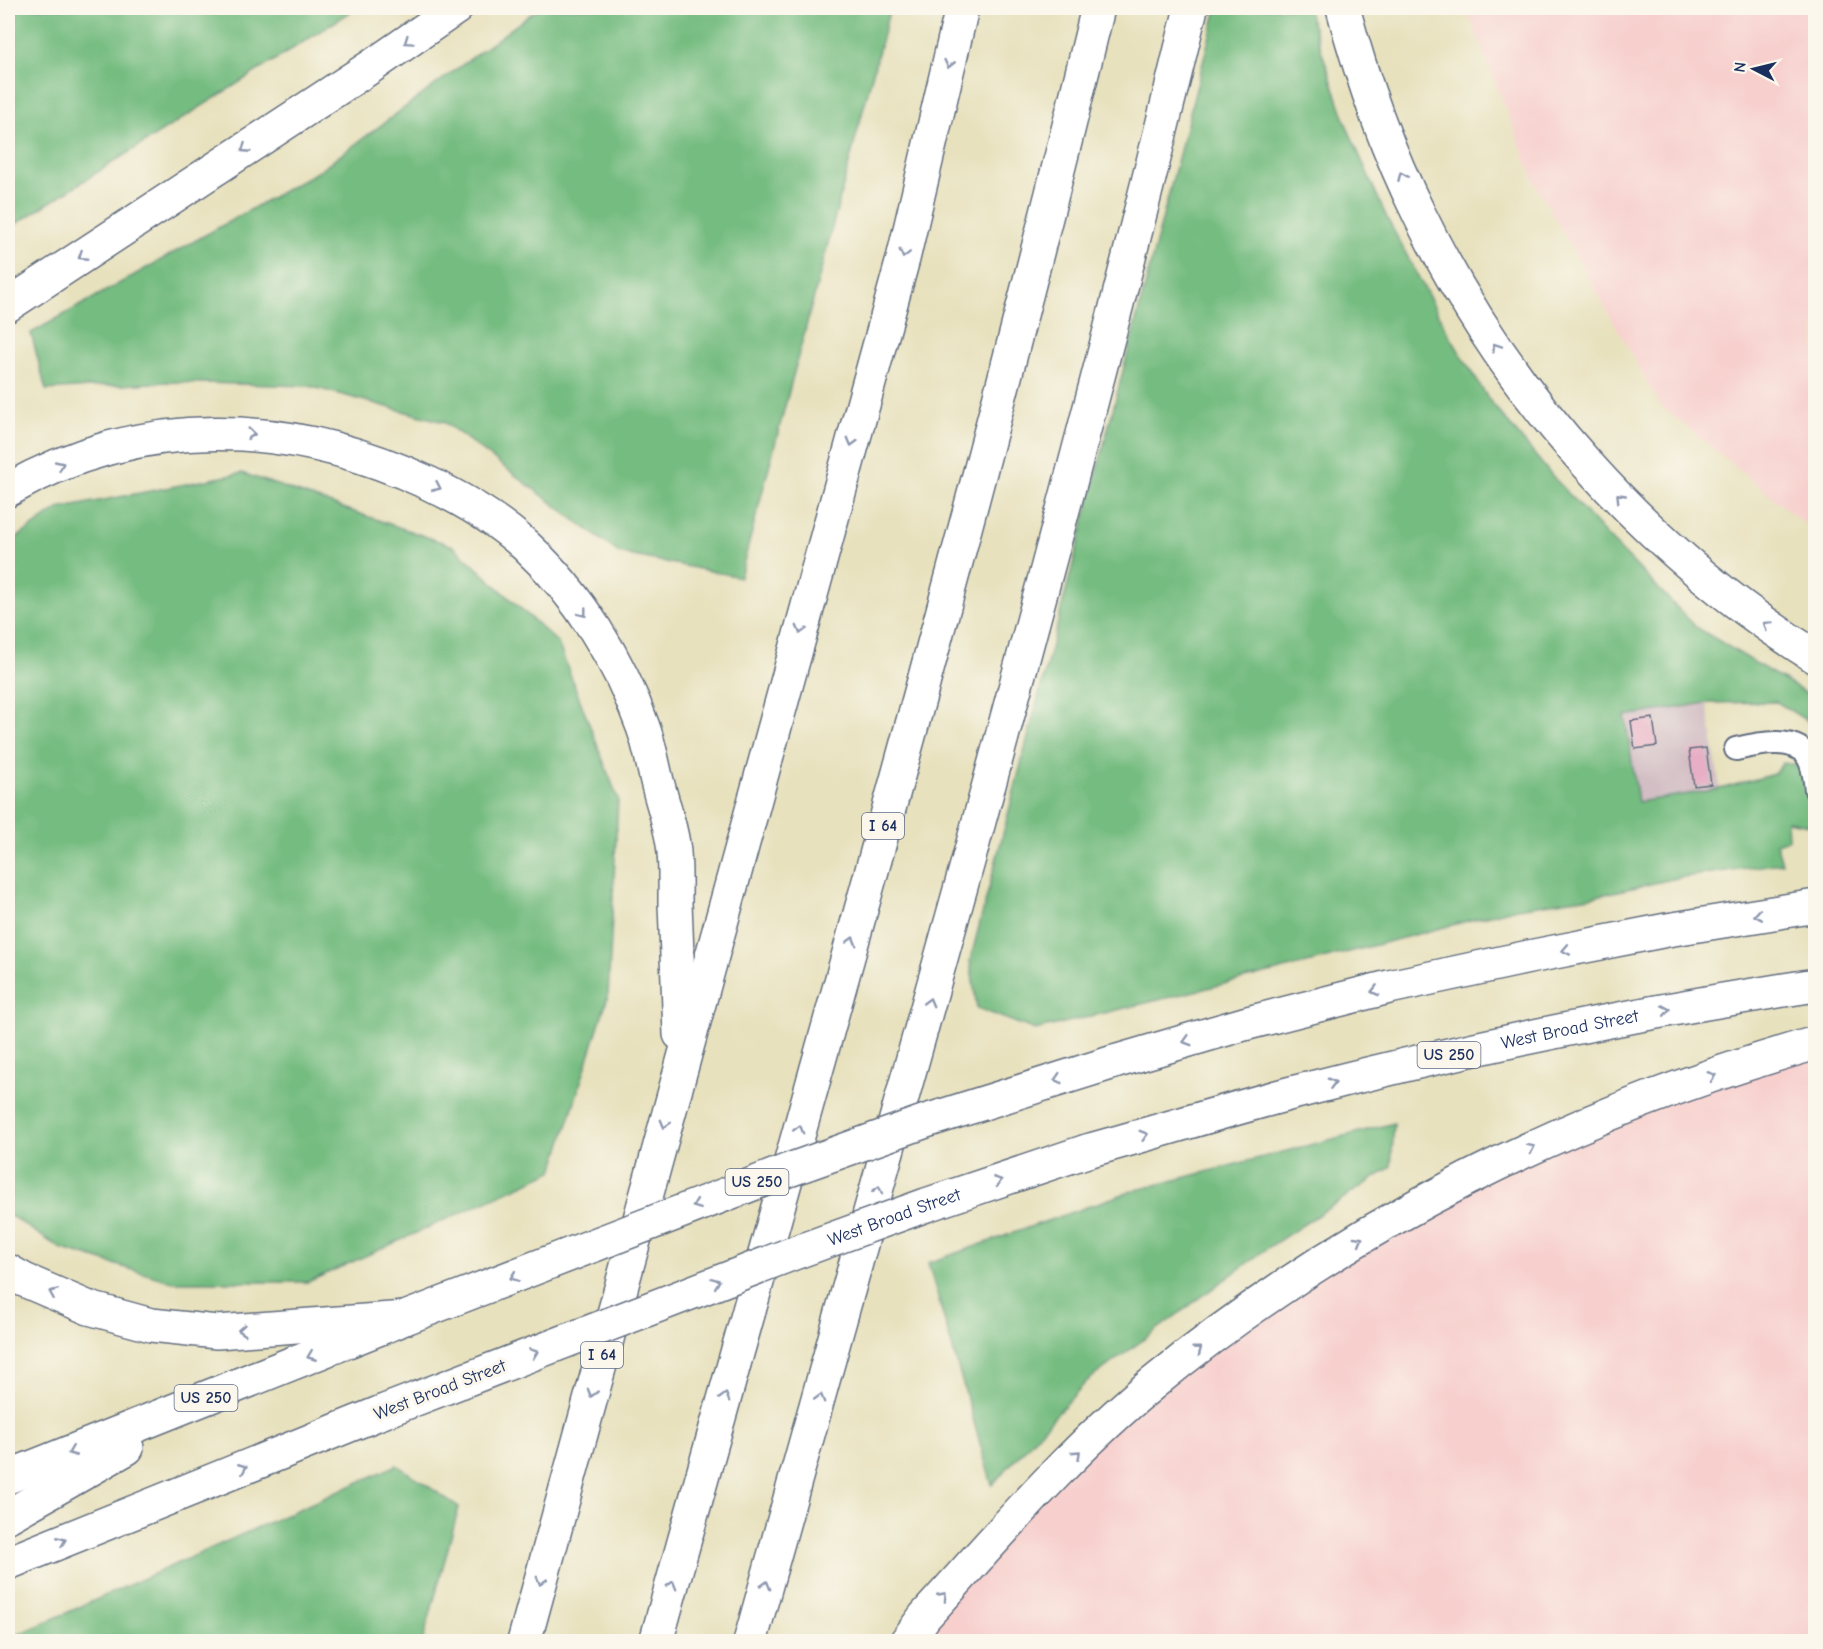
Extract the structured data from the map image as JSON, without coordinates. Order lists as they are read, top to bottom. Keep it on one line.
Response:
{"streets":{"main road":["I 64","West Broad Street","US 250"]},"north":"left"}
